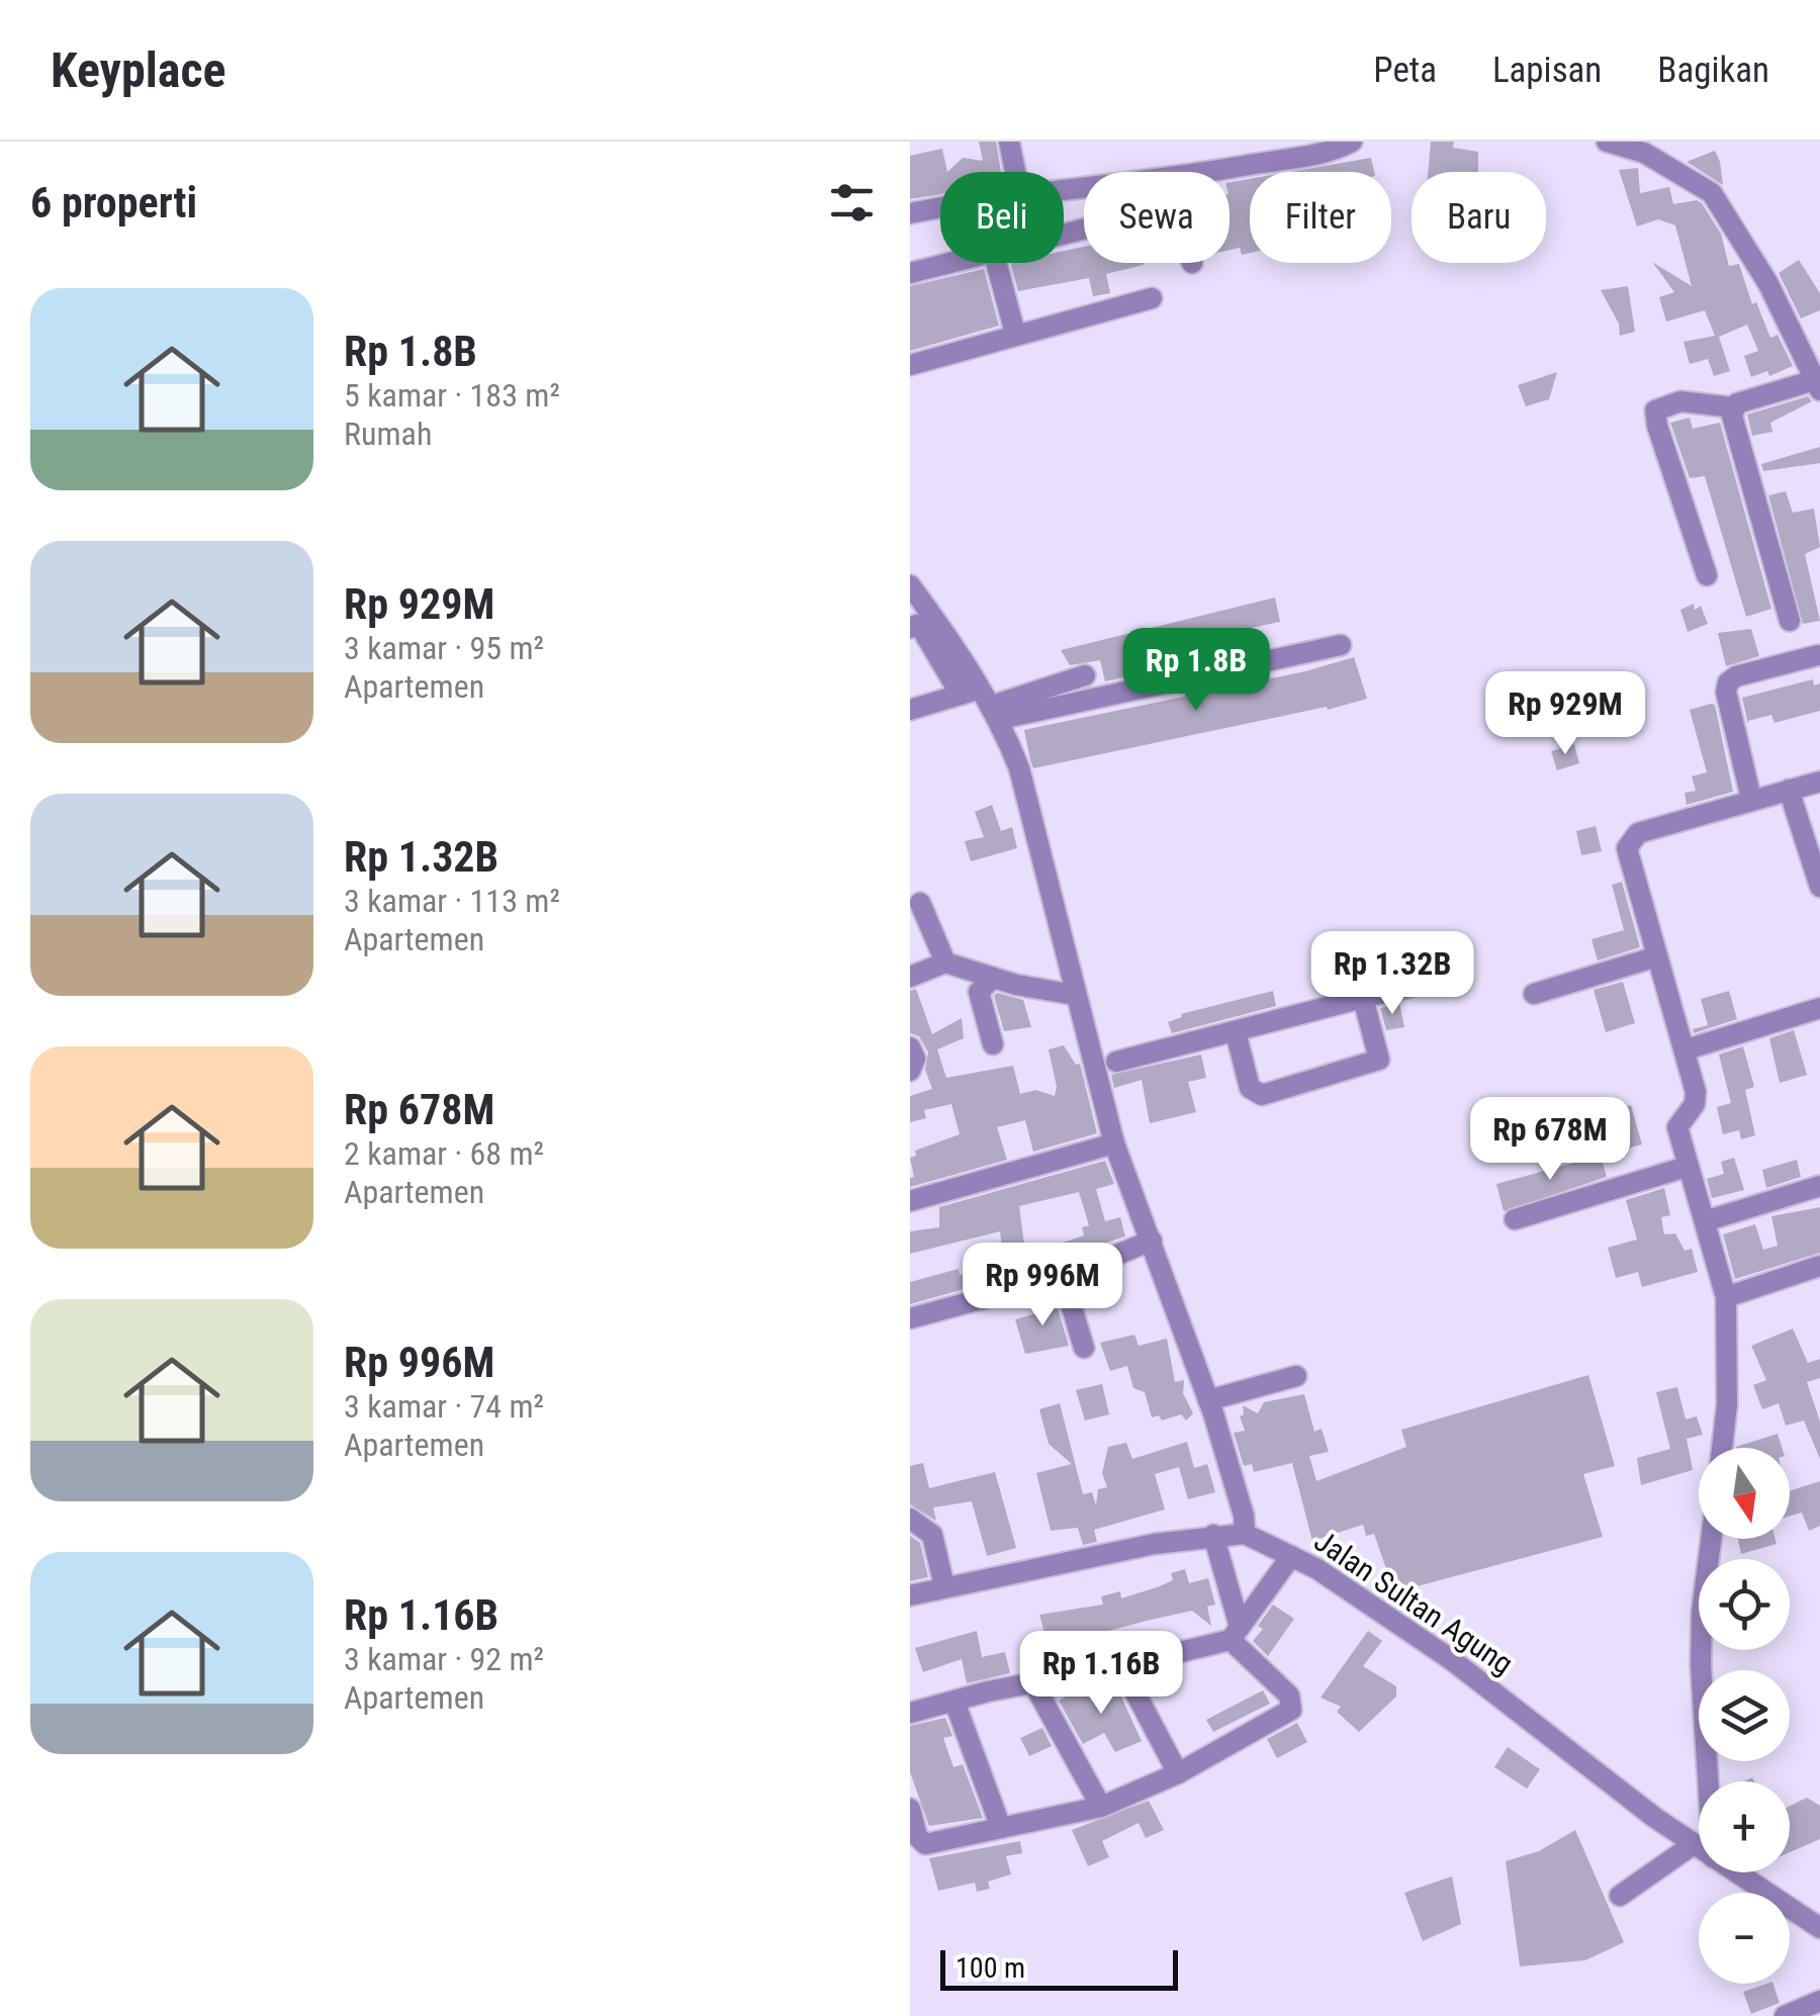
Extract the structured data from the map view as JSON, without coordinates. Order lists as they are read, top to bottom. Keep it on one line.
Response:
{"streets":{"street":["Jalan Sultan Agung"]},"scale_bar":"100 m","north":"bottom","page":{"header":"Keyplace","nav":["Peta","Lapisan","Bagikan"],"heading":"6 properti","chip":["Beli","Sewa","Filter","Baru"],"list":[{"name":"Rp 1.8B","note":"5 kamar · 183 m² · Rumah"},{"name":"Rp 929M","note":"3 kamar · 95 m² · Apartemen"},{"name":"Rp 1.32B","note":"3 kamar · 113 m² · Apartemen"},{"name":"Rp 678M","note":"2 kamar · 68 m² · Apartemen"},{"name":"Rp 996M","note":"3 kamar · 74 m² · Apartemen"},{"name":"Rp 1.16B","note":"3 kamar · 92 m² · Apartemen"}],"price":["Rp 1.8B","Rp 929M","Rp 1.32B","Rp 678M","Rp 996M","Rp 1.16B"],"map_buttons":["+","−"],"scale":"100 m"}}
